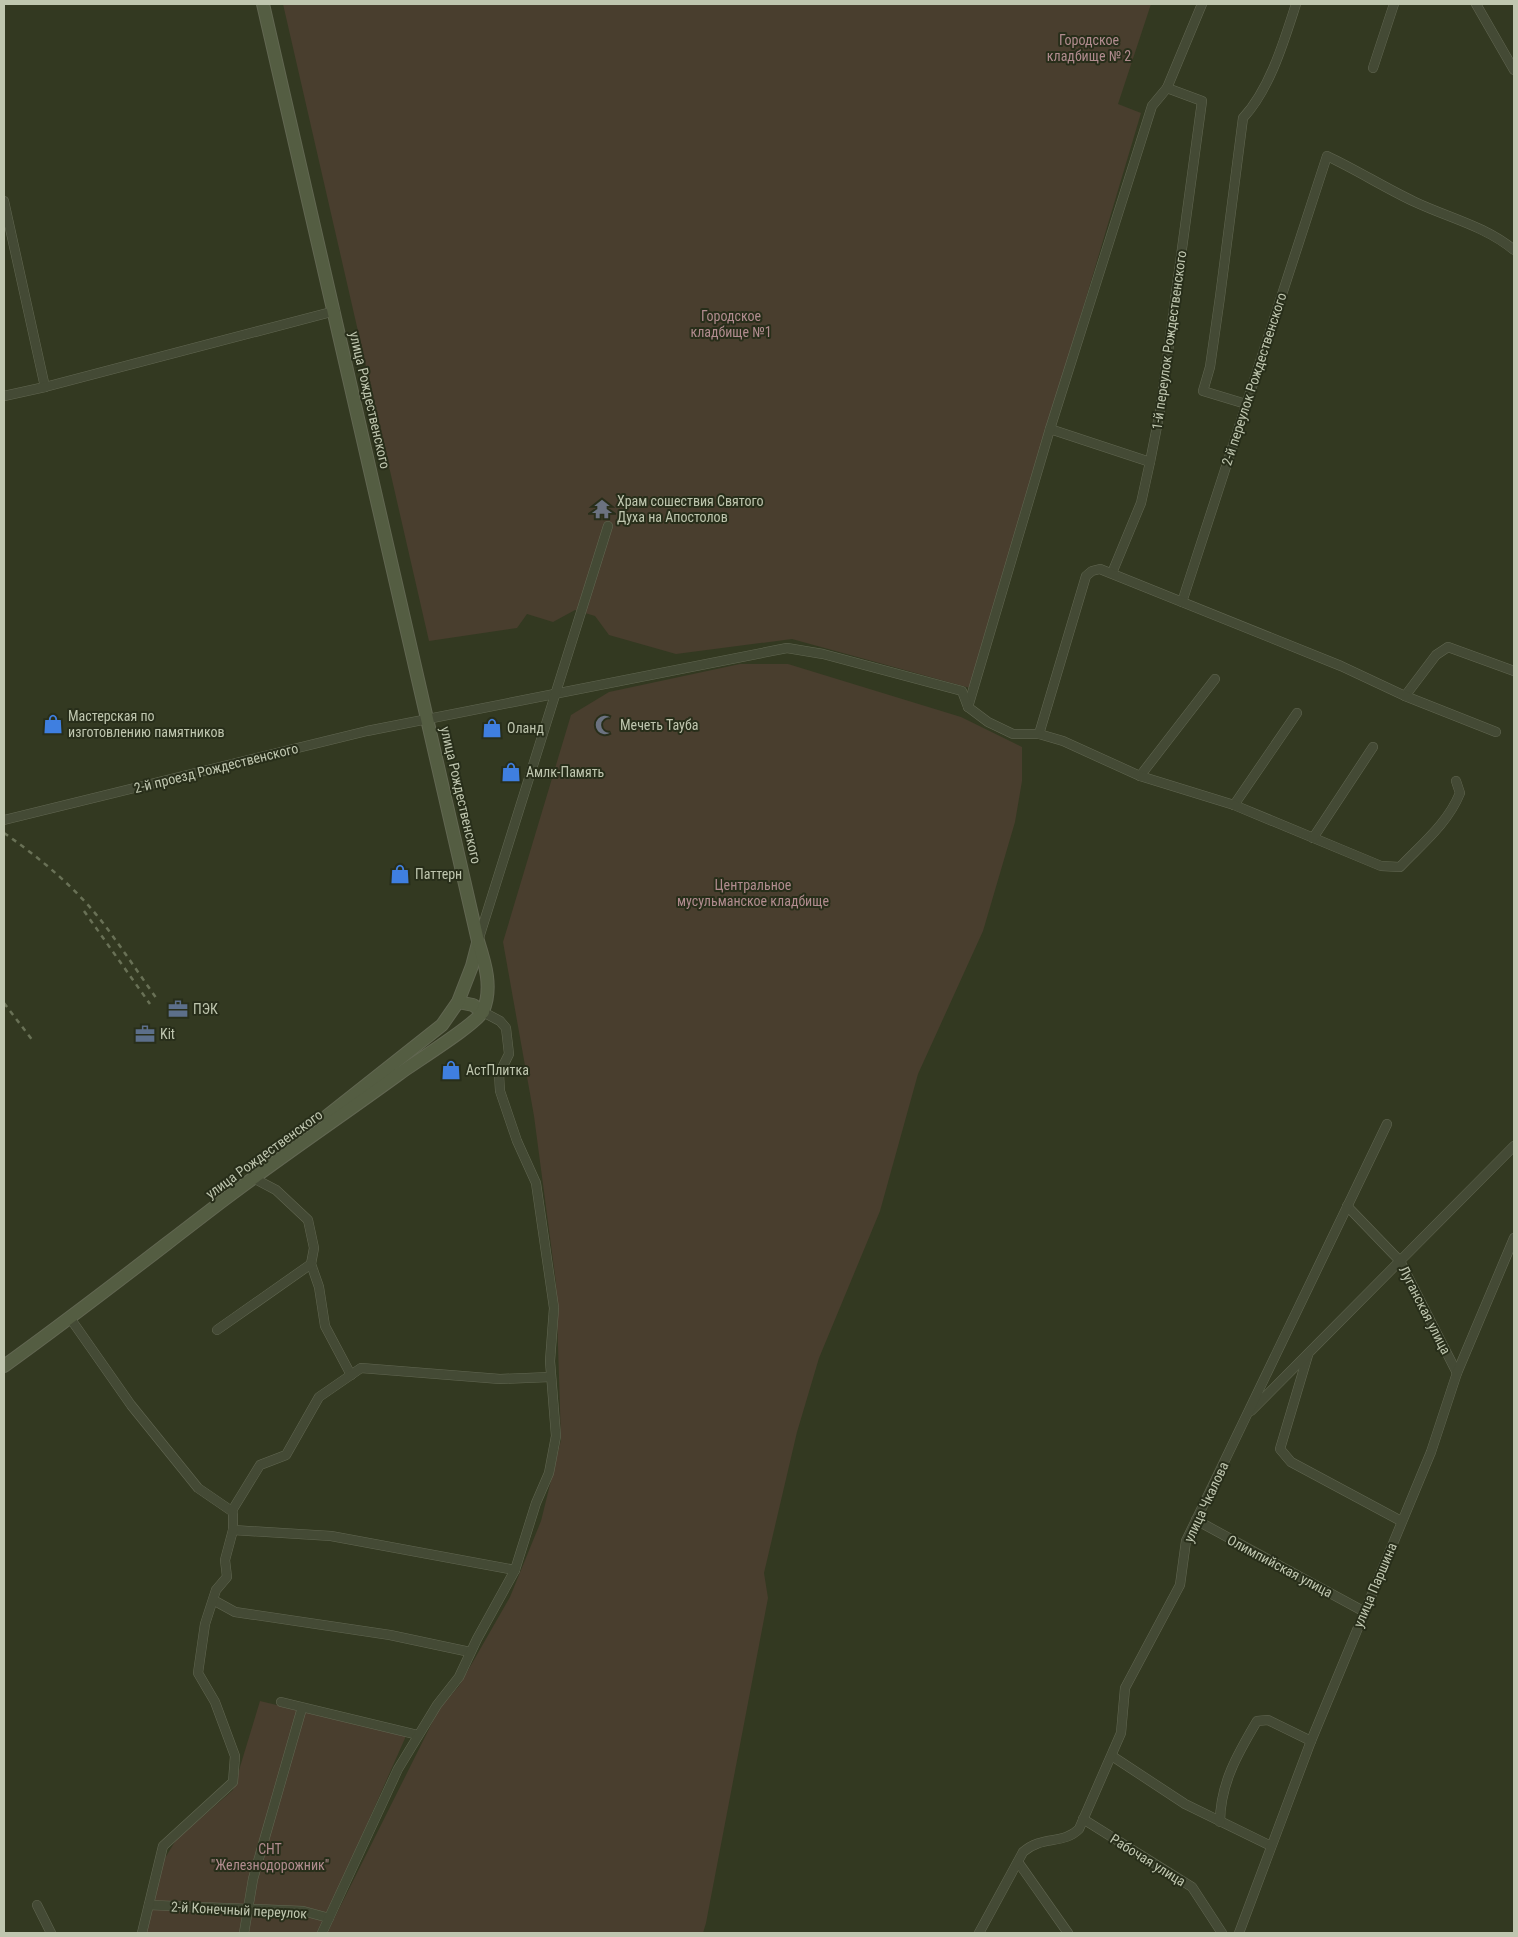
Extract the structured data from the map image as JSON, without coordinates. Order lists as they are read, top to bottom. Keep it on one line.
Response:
{"streets":{"main road":["улица Рождественского"],"street":["1-й переулок Рождественского","2-й переулок Рождественского","2-й проезд Рождественского","Луганская улица","улица Чкалова","Олимпийская улица","улица Паршина","Рабочая улица","2-й Конечный переулок"]},"crossings":[["улица Рождественского","2-й проезд Рождественского"],["Луганская улица","улица Чкалова"],["Луганская улица","улица Паршина"],["улица Чкалова","Олимпийская улица"],["улица Чкалова","Рабочая улица"],["Олимпийская улица","улица Паршина"]],"parks":["Городское кладбище № 2","Городское кладбище №1","Центральное мусульманское кладбище","СНТ \"Железнодорожник\""],"places":{"temple":["Храм сошествия Святого Духа на Апостолов"],"shop":["Мастерская по изготовлению памятников","Оланд","Амлк-Память","Паттерн","АстПлитка"],"mosque":["Мечеть Тауба"],"office":["ПЭК","Kit"]}}
